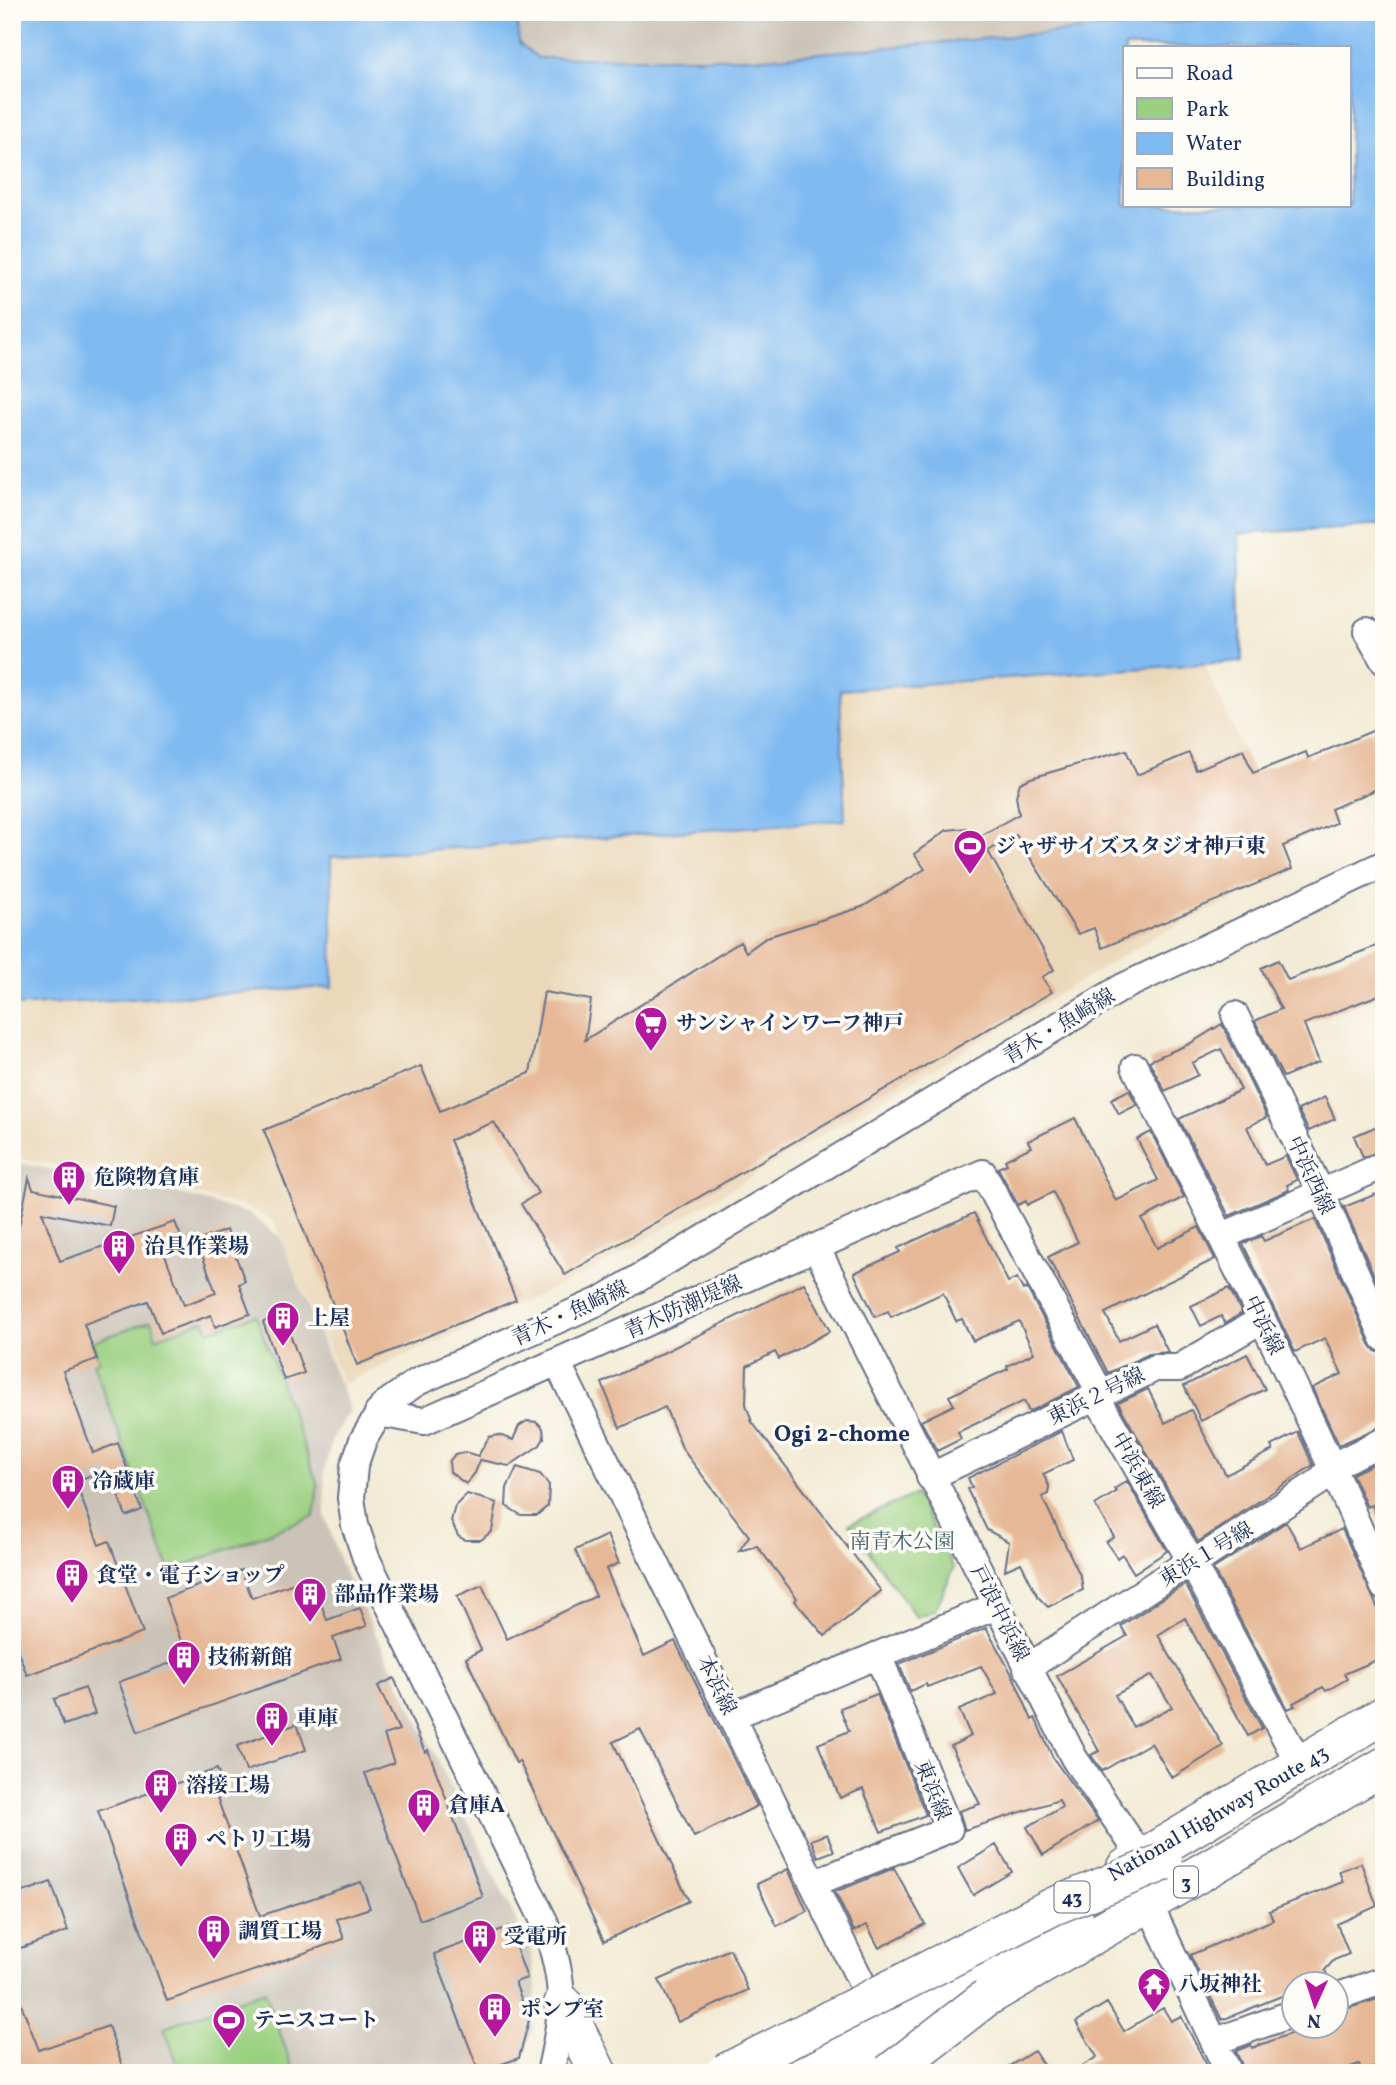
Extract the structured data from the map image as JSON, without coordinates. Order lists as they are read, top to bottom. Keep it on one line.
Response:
{"streets":{"highway":["National Highway Route 43","3","43"],"street":["青木・魚崎線","中浜西線","青木防潮堤線","中浜線","東浜２号線","中浜東線","東浜１号線","戸浪中浜線","本浜線","東浜線"]},"crossings":[["青木・魚崎線","青木防潮堤線"],["青木防潮堤線","中浜東線"],["青木防潮堤線","戸浪中浜線"],["青木防潮堤線","本浜線"],["中浜線","東浜２号線"],["中浜線","東浜１号線"],["東浜２号線","中浜東線"],["東浜２号線","戸浪中浜線"],["中浜東線","東浜１号線"],["中浜東線","National Highway Route 43"],["東浜１号線","戸浪中浜線"],["戸浪中浜線","National Highway Route 43"],["戸浪中浜線","3"],["本浜線","東浜線"],["本浜線","National Highway Route 43"],["National Highway Route 43","3"]],"districts":["Ogi 2-chome"],"parks":["南青木公園"],"places":{"sports":["ジャザサイズスタジオ神戸東","テニスコート"],"supermarket":["サンシャインワーフ神戸"],"building":["危険物倉庫","治具作業場","上屋","冷蔵庫","食堂・電子ショップ","部品作業場","技術新館","車庫","溶接工場","倉庫A","ペトリ工場","調質工場","受電所","ポンプ室"],"temple":["八坂神社"]},"legend":["Road","Park","Water","Building"],"north":"bottom"}
